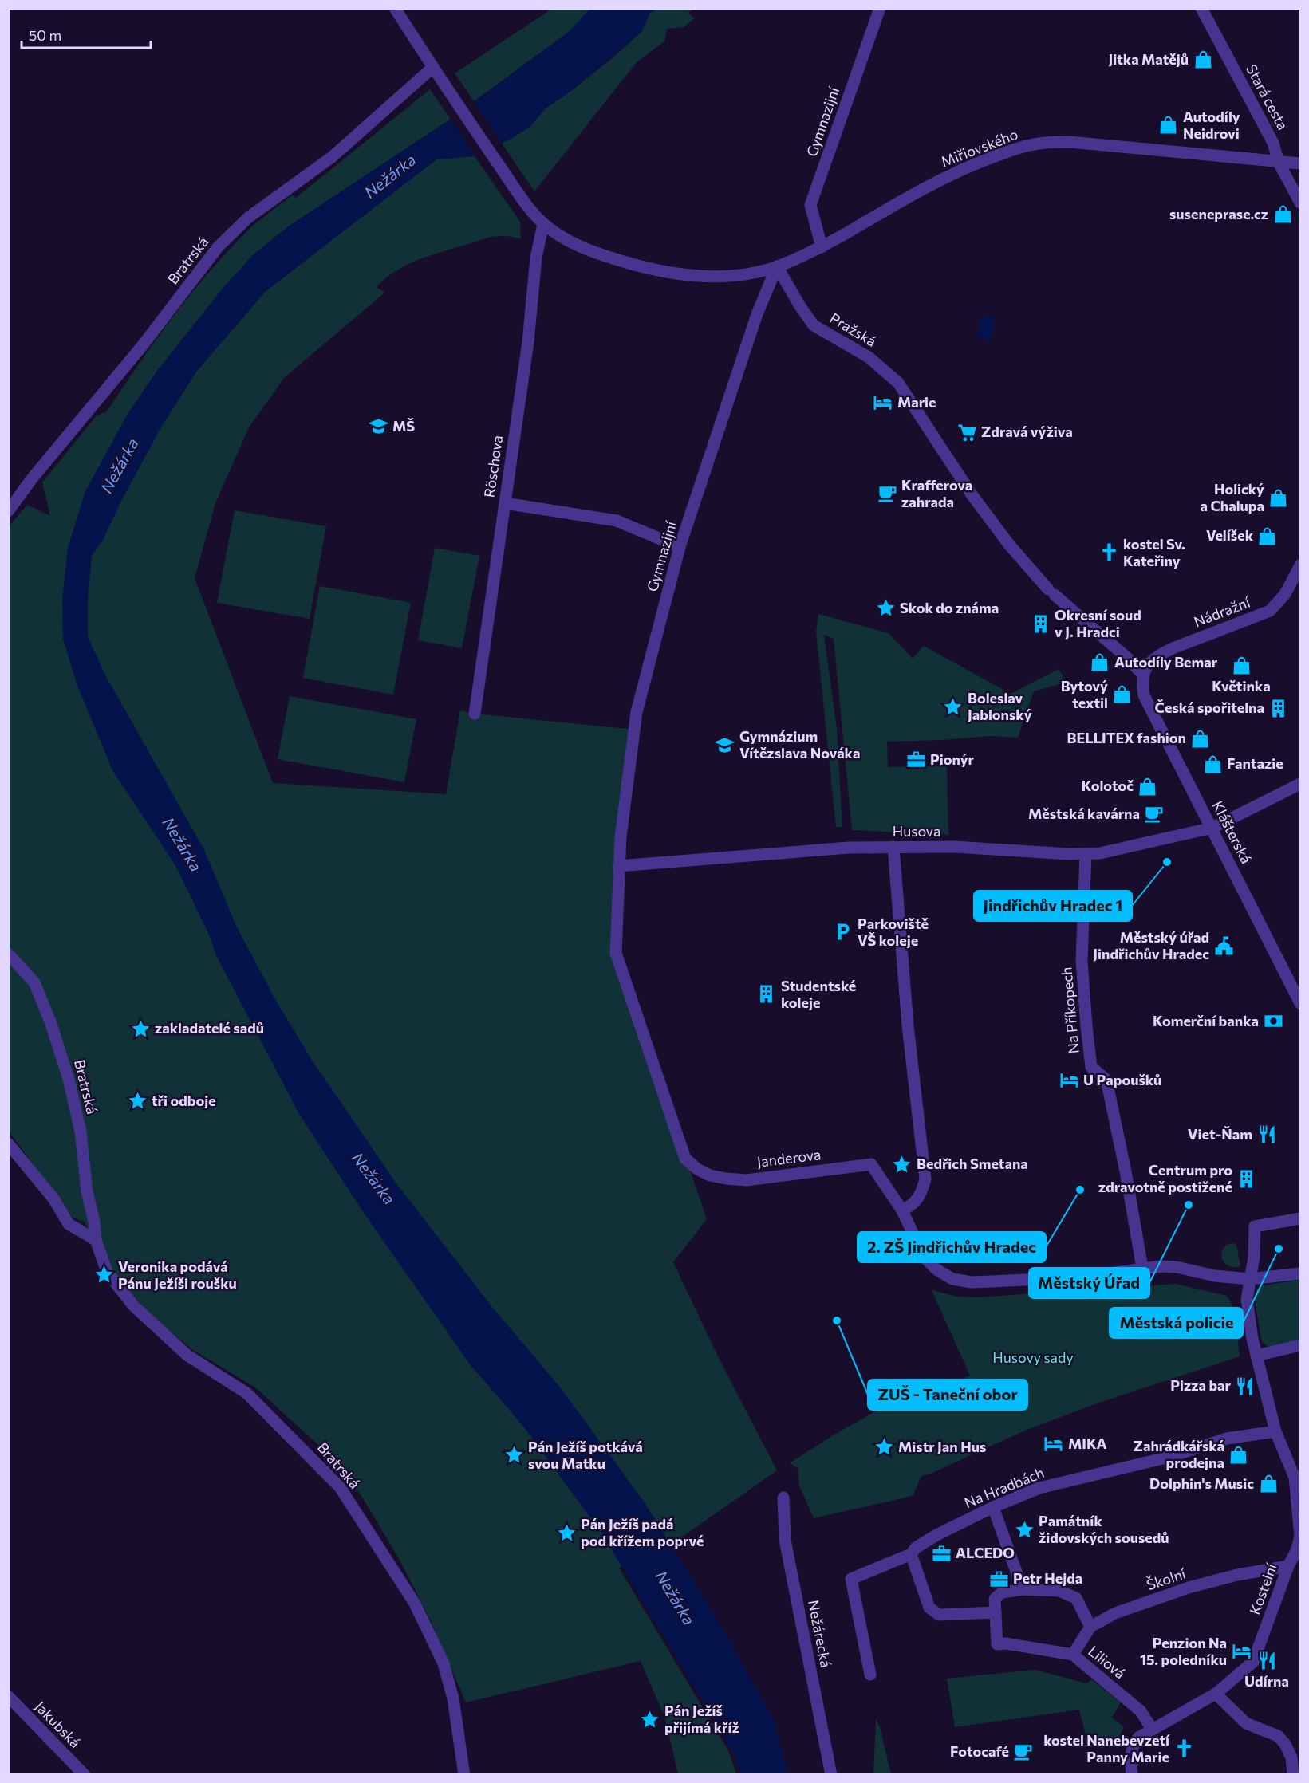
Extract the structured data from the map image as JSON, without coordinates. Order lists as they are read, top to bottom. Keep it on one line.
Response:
{"streets":{"street":["Stará cesta","Gymnazijní","Miřiovského","Bratrská","Pražská","Röschova","Nádražní","Husova","Klášterská","Na Příkopech","Janderova","Na Hradbách","Školní","Kostelní","Nežárecká","Liliová","Jakubská"]},"crossings":[["Stará cesta","Miřiovského"],["Gymnazijní","Miřiovského"],["Gymnazijní","Pražská"],["Gymnazijní","Husova"],["Gymnazijní","Janderova"],["Miřiovského","Pražská"],["Pražská","Nádražní"],["Pražská","Klášterská"],["Nádražní","Klášterská"],["Husova","Klášterská"],["Husova","Na Příkopech"],["Husova","Janderova"],["Na Příkopech","Janderova"],["Janderova","Kostelní"],["Na Hradbách","Kostelní"],["Školní","Kostelní"],["Školní","Liliová"],["Kostelní","Liliová"]],"water":["Nežárka"],"parks":["Husovy sady"],"places":{"shop":["Jitka Matějů","Autodíly Neidrovi","suseneprase.cz","Holický a Chalupa","Velíšek","Autodíly Bemar","Květinka","Bytový textil","BELLITEX fashion","Fantazie","Kolotoč","Zahrádkářská prodejna","Dolphin's Music"],"hotel":["Marie","U Papoušků","MIKA","Penzion Na 15. poledníku"],"school or university":["MŠ","Gymnázium Vítězslava Nováka"],"supermarket":["Zdravá výživa"],"cafe":["Krafferova zahrada","Městská kavárna","Fotocafé"],"church":["kostel Sv. Kateřiny","kostel Nanebevzetí Panny Marie"],"place":["Skok do známa","Boleslav Jablonský","zakladatelé sadů","tři odboje","Bedřich Smetana","Veronika podává Pánu Ježíši roušku","Mistr Jan Hus","Pán Ježíš potkává svou Matku","Památník židovských sousedů","Pán Ježíš padá pod křížem poprvé","Pán Ježíš přijímá kříž"],"building":["Okresní soud v J. Hradci","Česká spořitelna","Studentské koleje","Centrum pro zdravotně postižené"],"office":["Pionýr","ALCEDO","Petr Hejda"],"other":["Jindřichův Hradec 1","2. ZŠ Jindřichův Hradec","Městský Úřad","Městská policie","ZUŠ - Taneční obor"],"parking":["Parkoviště VŠ koleje"],"public building":["Městský úřad Jindřichův Hradec"],"bank":["Komerční banka"],"restaurant":["Viet-Ňam","Pizza bar","Udírna"]},"scale_bar":"50 m"}
